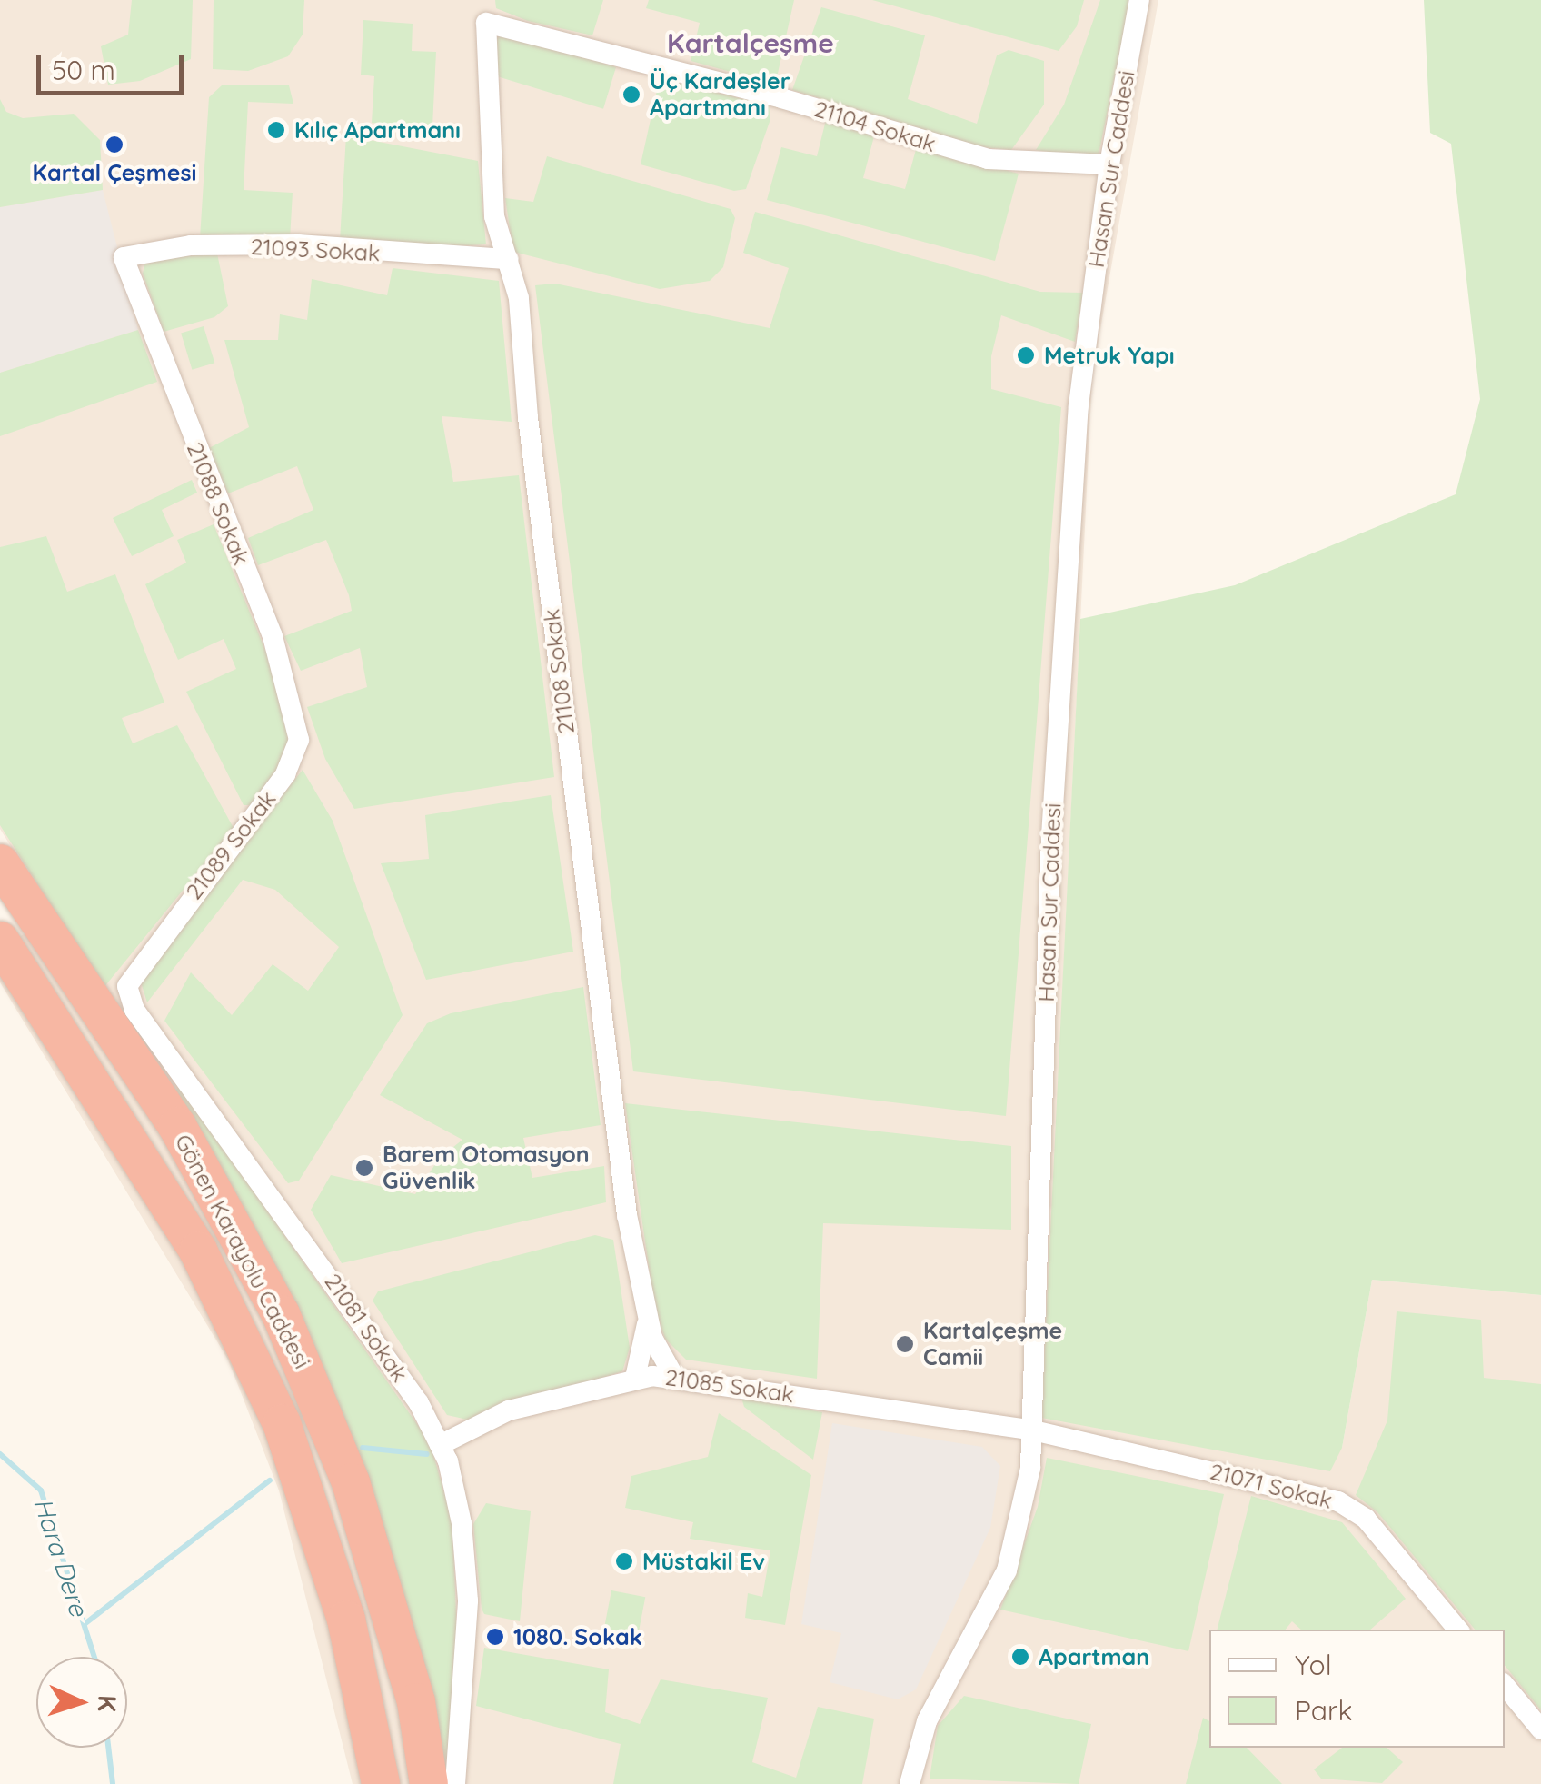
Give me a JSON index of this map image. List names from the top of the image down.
{
  "streets": {
    "highway": ["Gönen Karayolu Caddesi"],
    "street": [
      "21104 Sokak",
      "Hasan Sur Caddesi",
      "21093 Sokak",
      "21088 Sokak",
      "21108 Sokak",
      "21089 Sokak",
      "21081 Sokak",
      "21085 Sokak",
      "21071 Sokak"
    ]
  },
  "crossings": [
    ["21104 Sokak", "Hasan Sur Caddesi"],
    ["21104 Sokak", "21108 Sokak"],
    ["Hasan Sur Caddesi", "21085 Sokak"],
    ["Hasan Sur Caddesi", "21071 Sokak"],
    ["21093 Sokak", "21088 Sokak"],
    ["21093 Sokak", "21108 Sokak"],
    ["21088 Sokak", "21089 Sokak"],
    ["21108 Sokak", "21085 Sokak"],
    ["21089 Sokak", "21081 Sokak"],
    ["21081 Sokak", "21085 Sokak"],
    ["21085 Sokak", "21071 Sokak"]
  ],
  "districts": ["Kartalçeşme"],
  "water": ["Hara Dere"],
  "places": [
    "Üç Kardeşler Apartmanı",
    "Kılıç Apartmanı",
    "Kartal Çeşmesi",
    "Metruk Yapı",
    "Barem Otomasyon Güvenlik",
    "Kartalçeşme Camii",
    "Müstakil Ev",
    "1080. Sokak",
    "Apartman"
  ],
  "legend": ["Yol", "Park"],
  "scale_bar": "50 m",
  "north": "right"
}
